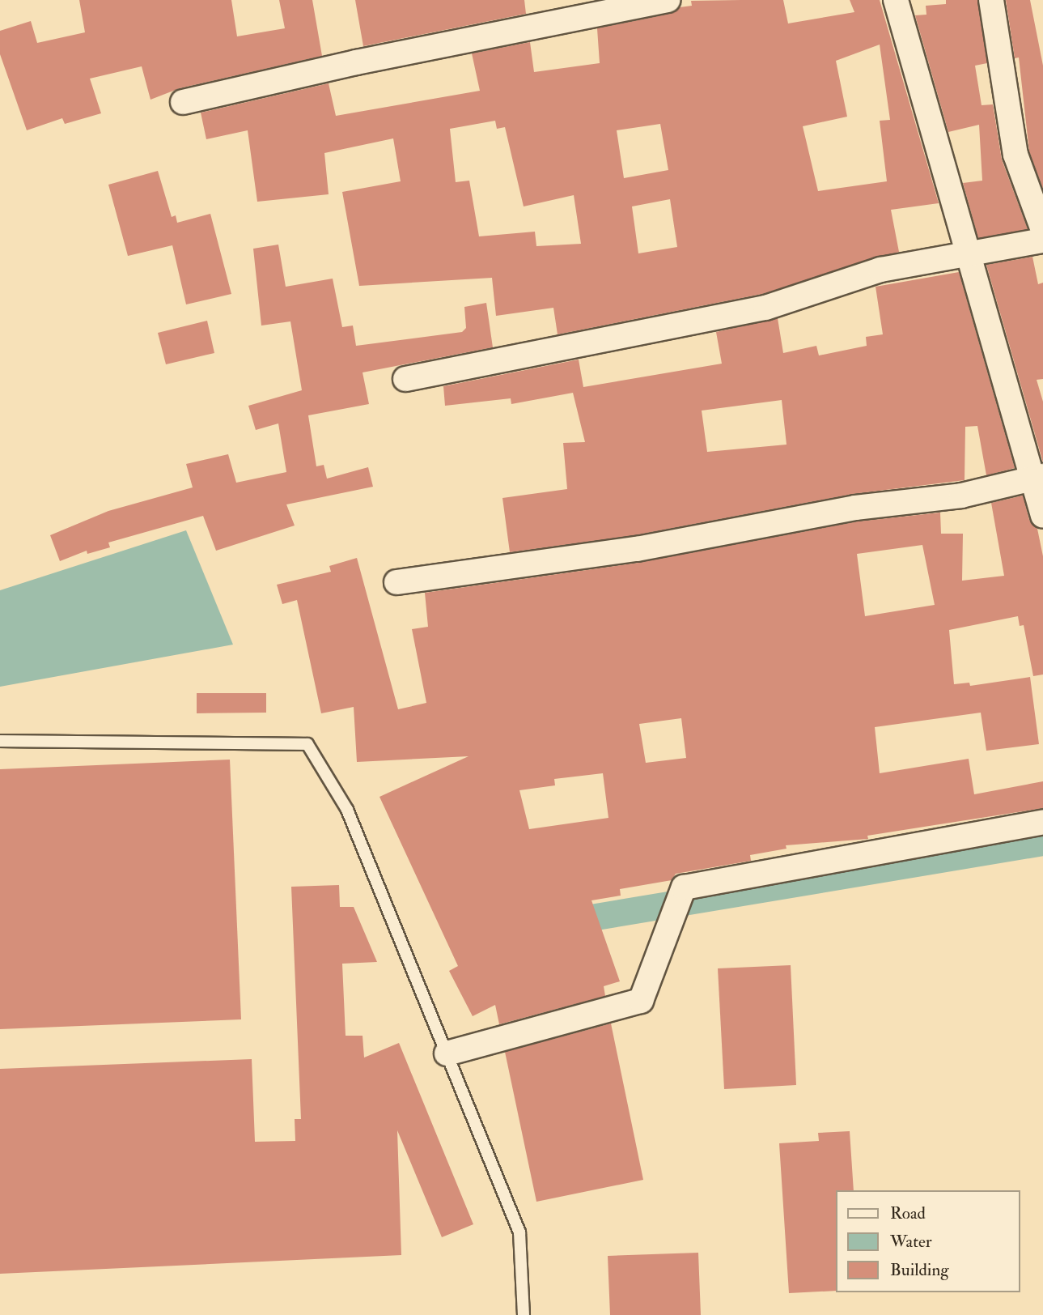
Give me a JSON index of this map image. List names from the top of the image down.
{
  "legend": ["Road", "Water", "Building"]
}
